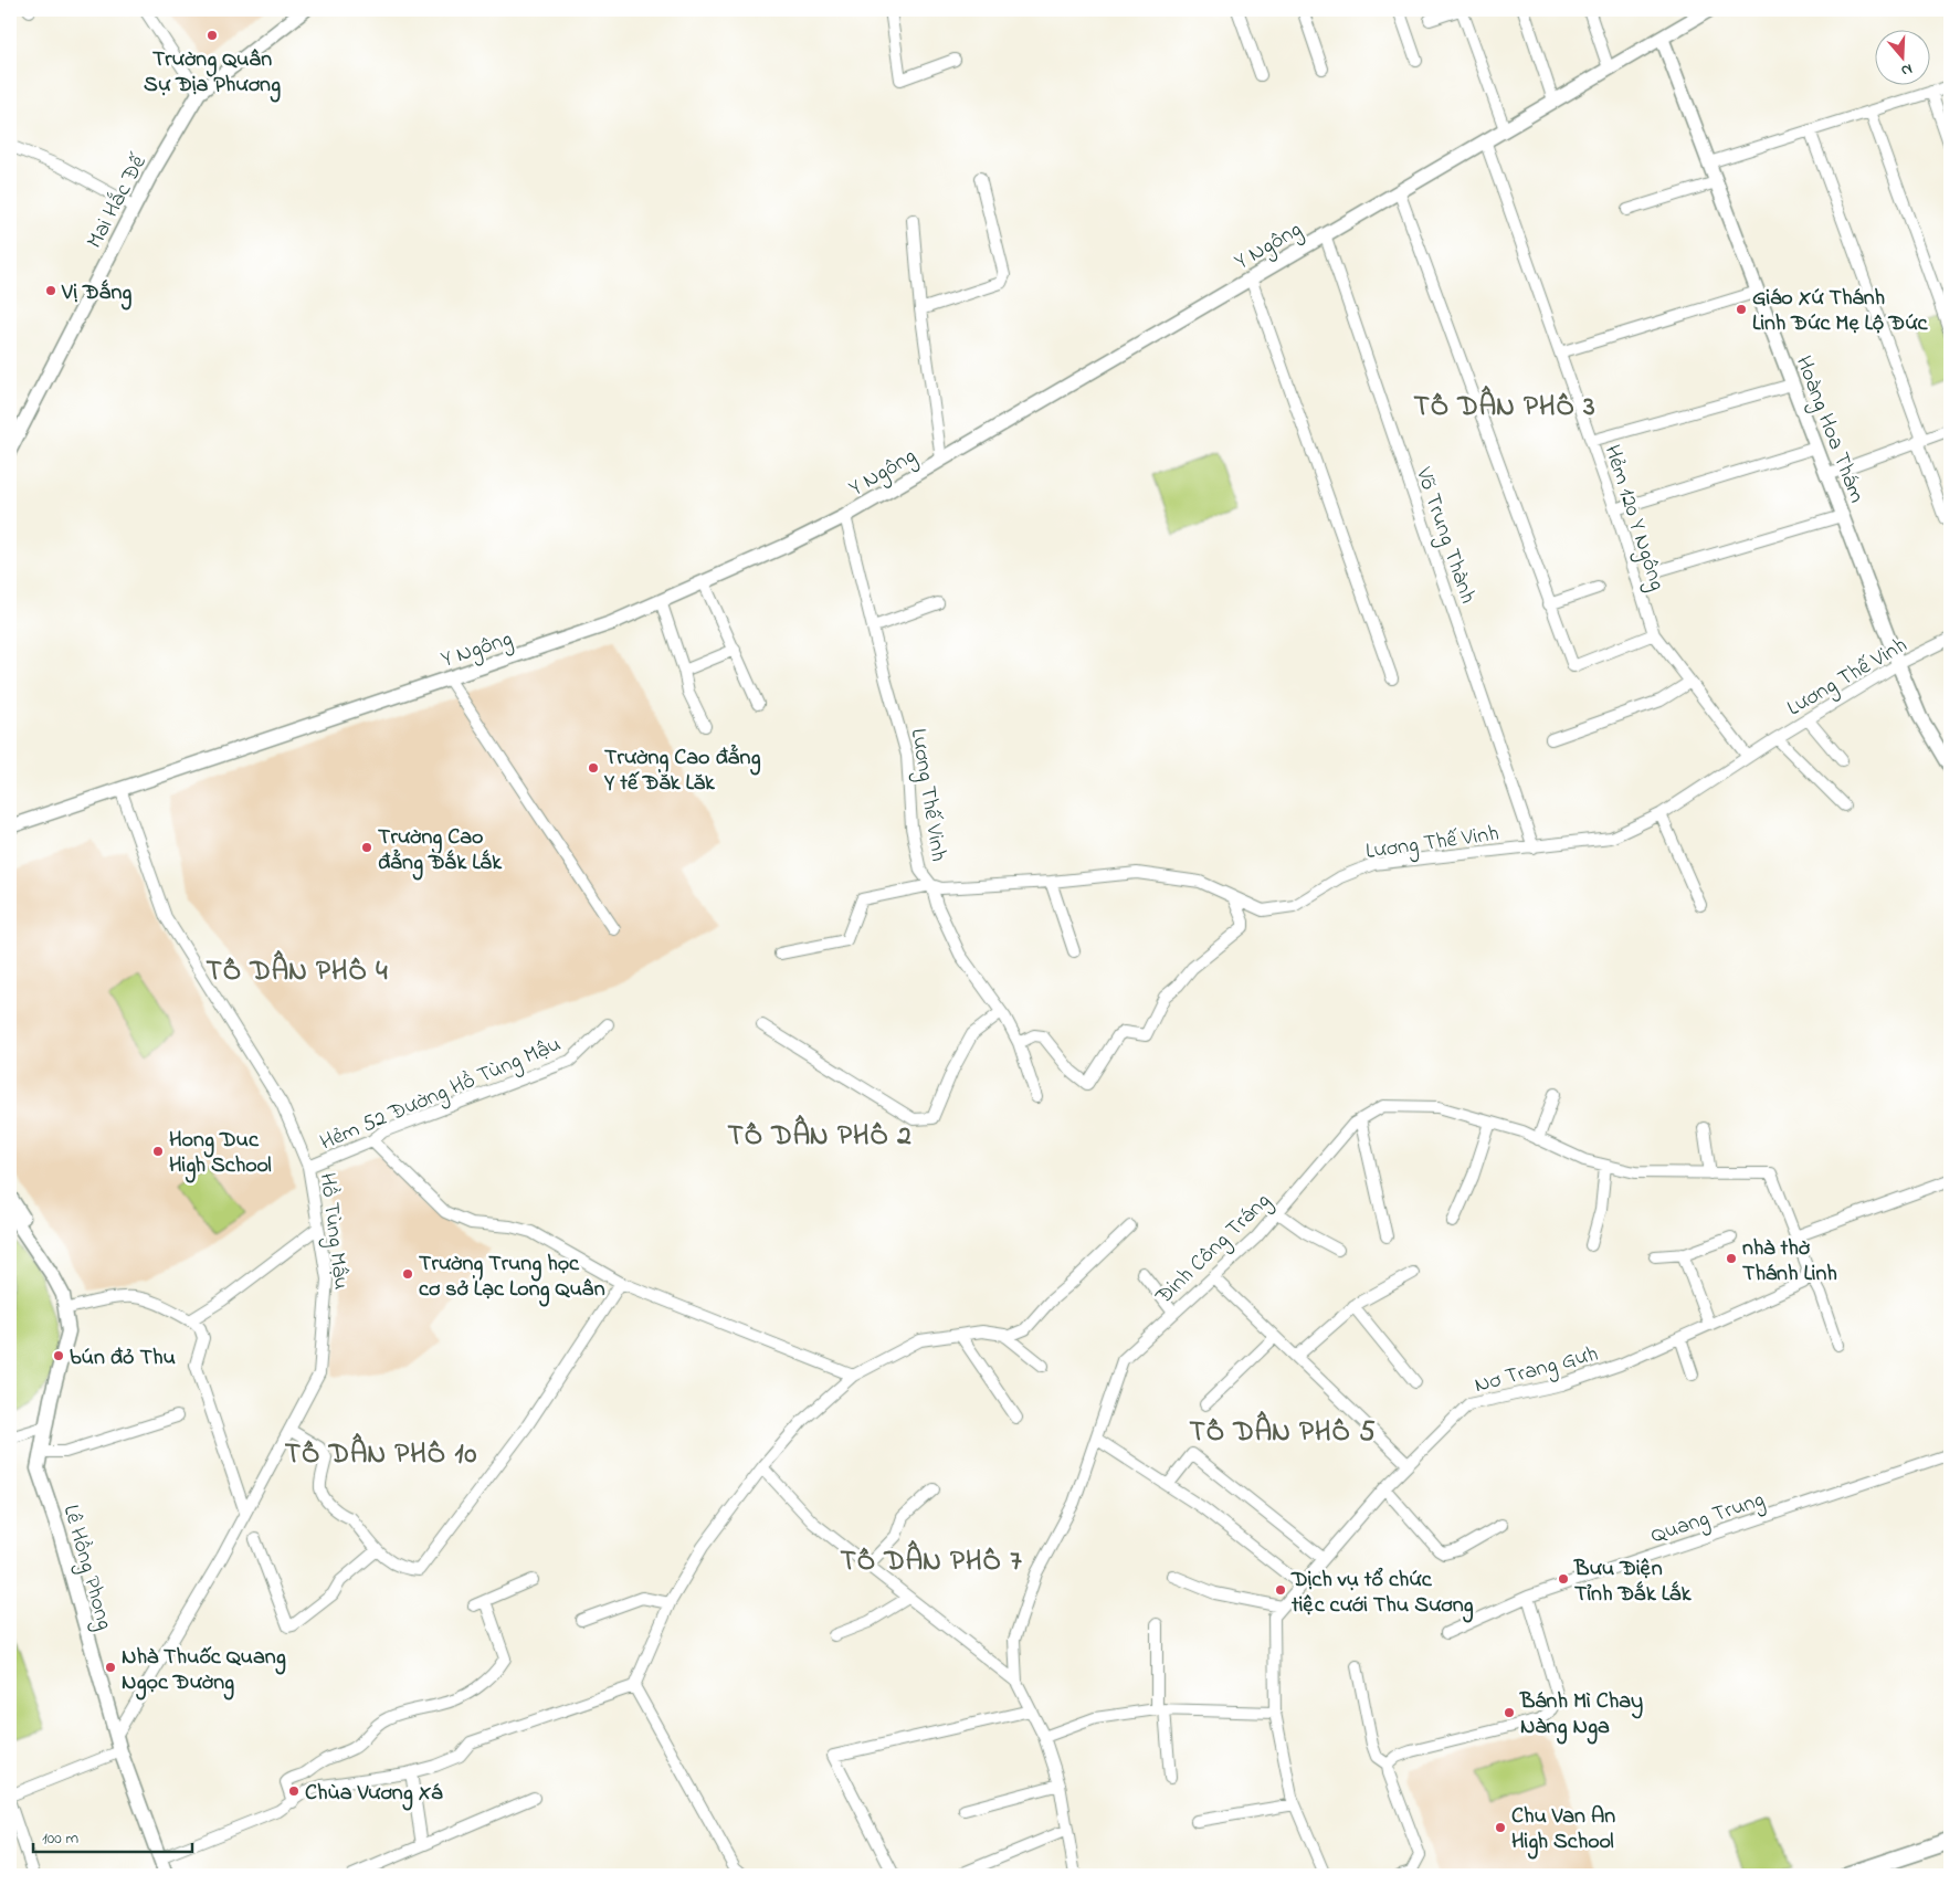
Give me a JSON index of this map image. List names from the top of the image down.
{
  "streets": {
    "street": [
      "Mai Hắc Đế",
      "Y Ngông",
      "Hoàng Hoa Thám",
      "Hẻm 120 Y Ngông",
      "Võ Trung Thành",
      "Lương Thế Vinh",
      "Hẻm 52 Đường Hồ Tùng Mậu",
      "Hồ Tùng Mậu",
      "Đinh Công Tráng",
      "Nơ Trang Gưh",
      "Quang Trung",
      "Lê Hồng Phong"
    ]
  },
  "crossings": [
    ["Y Ngông", "Hoàng Hoa Thám"],
    ["Y Ngông", "Hẻm 120 Y Ngông"],
    ["Y Ngông", "Võ Trung Thành"],
    ["Y Ngông", "Lương Thế Vinh"],
    ["Y Ngông", "Hồ Tùng Mậu"],
    ["Hoàng Hoa Thám", "Lương Thế Vinh"],
    ["Hẻm 120 Y Ngông", "Lương Thế Vinh"],
    ["Võ Trung Thành", "Lương Thế Vinh"],
    ["Hẻm 52 Đường Hồ Tùng Mậu", "Hồ Tùng Mậu"],
    ["Hồ Tùng Mậu", "Lê Hồng Phong"]
  ],
  "districts": [
    "TỔ DÂN PHỐ 3",
    "TỔ DÂN PHỐ 4",
    "TỔ DÂN PHỐ 2",
    "TỔ DÂN PHỐ 5",
    "TỔ DÂN PHỐ 10",
    "TỔ DÂN PHỐ 7"
  ],
  "places": [
    "Trường Quân Sự Địa Phương",
    "Vị Đắng",
    "Giáo Xứ Thánh Linh Đức Mẹ Lộ Đức",
    "Trường Cao đẳng Y tế Đăk Lăk",
    "Trường Cao đẳng Đắk Lắk",
    "Hong Duc High School",
    "nhà thờ Thánh Linh",
    "Trường Trung học cơ sở Lạc Long Quân",
    "bún đỏ Thu",
    "Bưu Điện Tỉnh Đắk Lắk",
    "Dịch vụ tổ chức tiệc cưới Thu Sương",
    "Nhà Thuốc Quang Ngọc Đường",
    "Bánh Mì Chay Nàng Nga",
    "Chùa Vương Xá",
    "Chu Van An High School"
  ],
  "scale_bar": "100 m",
  "north": "bottom"
}
